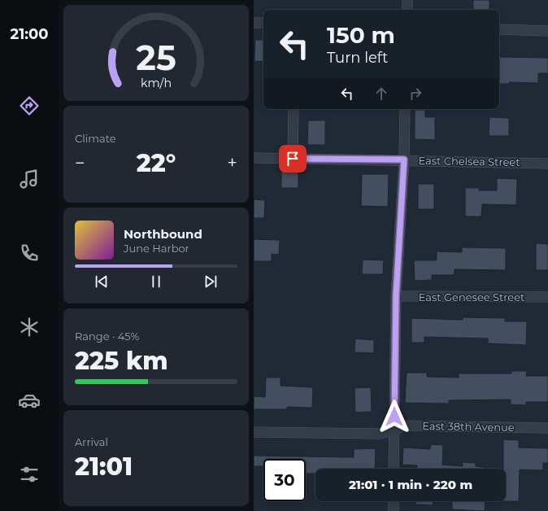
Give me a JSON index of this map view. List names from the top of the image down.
{
  "streets": {
    "street": ["East Chelsea Street", "East Genesee Street", "East 38th Avenue"]
  },
  "page": {
    "tabs": "21:00",
    "turn": ["150 m", "Turn left"],
    "tile": [
      "Climate",
      ["Range · 45%", "225 km"],
      ["Arrival", "21:01"]
    ],
    "heat": ["−", "22°", "+"],
    "song": ["Northbound", "June Harbor"],
    "limit": "30",
    "trip": "21:01 · 1 min · 220 m",
    "gauge": ["25", "km/h"]
  }
}
